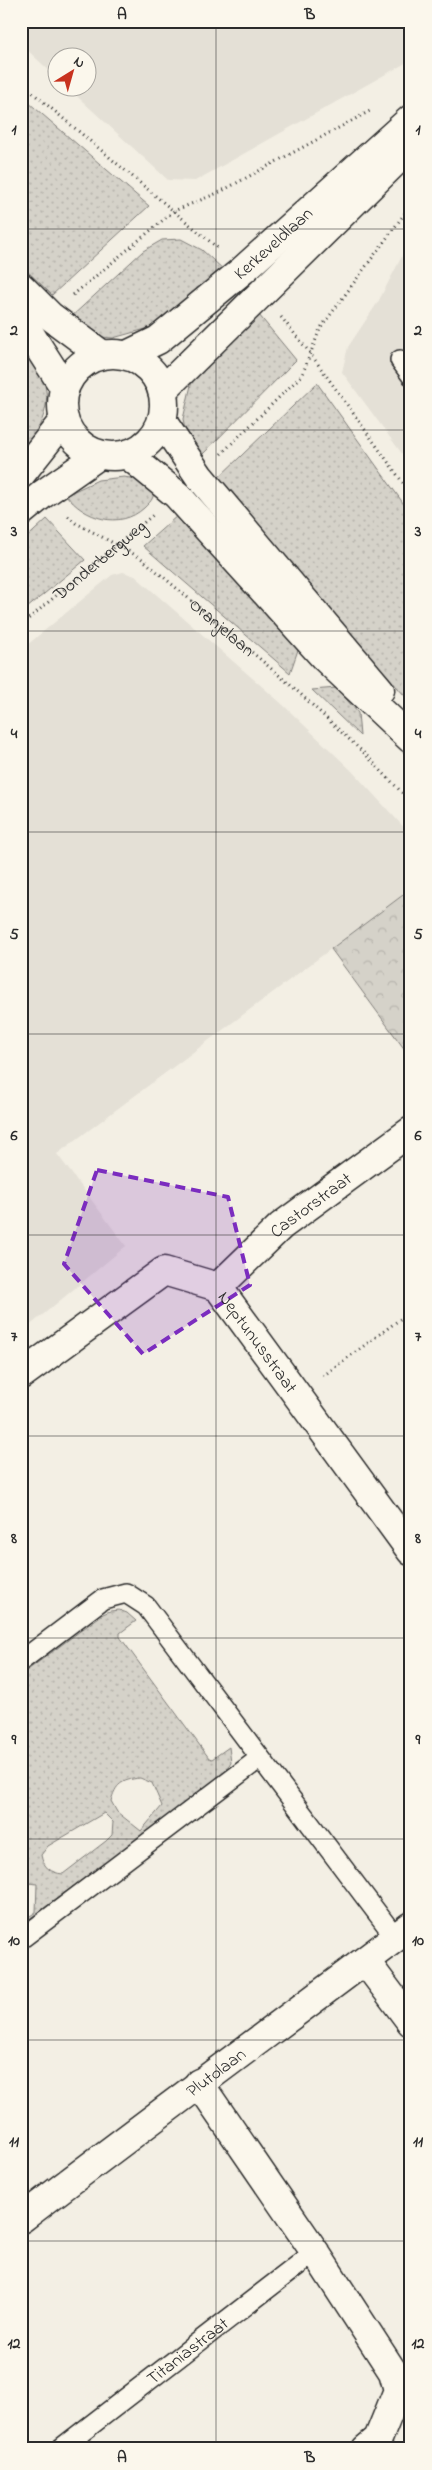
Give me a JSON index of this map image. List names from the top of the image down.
{
  "streets": {
    "street": [
      "Kerkeveldlaan",
      "Castorstraat",
      "Neptunusstraat",
      "Plutolaan"
    ],
    "lane": ["Titaniastraat"],
    "path": ["Donderbergweg", "Oranjelaan"]
  },
  "crossings": [
    ["Donderbergweg", "Oranjelaan"],
    ["Castorstraat", "Neptunusstraat"]
  ],
  "north": "top right",
  "grid": {
    "columns": ["A", "B"],
    "rows": [
      "1",
      "2",
      "3",
      "4",
      "5",
      "6",
      "7",
      "8",
      "9",
      "10",
      "11",
      "12"
    ]
  }
}
